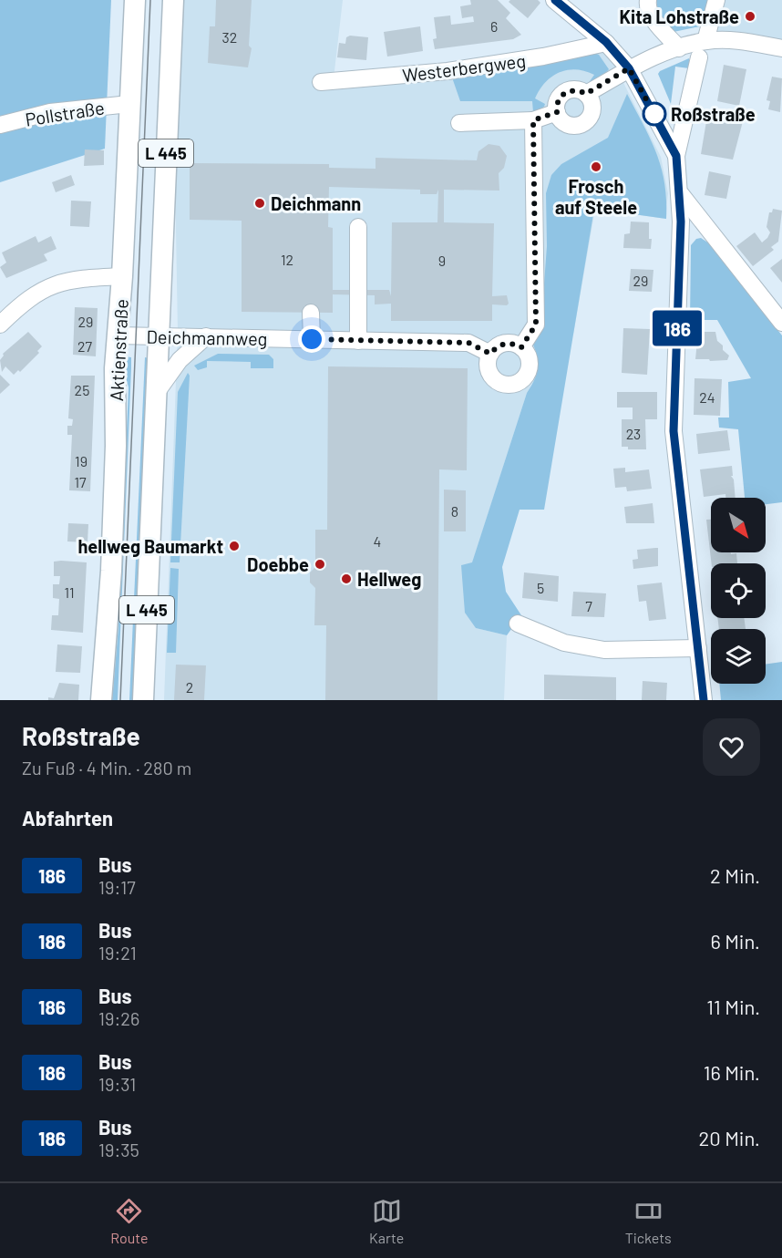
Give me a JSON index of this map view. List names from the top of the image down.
{
  "streets": {
    "main road": ["L 445", "Aktienstraße"],
    "street": ["Westerbergweg", "Pollstraße", "Deichmannweg"]
  },
  "crossings": [
    ["Pollstraße", "Aktienstraße"],
    ["L 445", "Deichmannweg"],
    ["Deichmannweg", "Aktienstraße"]
  ],
  "places": [
    "Kita Lohstraße",
    "Roßstraße",
    "Frosch auf Steele",
    "Deichmann",
    "hellweg Baumarkt",
    "Doebbe",
    "Hellweg"
  ],
  "lines": ["bus line 186"],
  "house_numbers": [
    "6",
    "32",
    "12",
    "9",
    "29",
    "29",
    "27",
    "25",
    "24",
    "23",
    "19",
    "17",
    "8",
    "4",
    "5",
    "11",
    "7",
    "2"
  ],
  "north": "bottom right",
  "page": {
    "on_map": "186",
    "heading": [
      ["Roßstraße", "Zu Fuß · 4 Min. · 280 m"],
      "Abfahrten"
    ],
    "list": [
      {
        "mark": "186",
        "name": "Bus",
        "note": "19:17",
        "value": "2 Min."
      },
      {
        "mark": "186",
        "name": "Bus",
        "note": "19:21",
        "value": "6 Min."
      },
      {
        "mark": "186",
        "name": "Bus",
        "note": "19:26",
        "value": "11 Min."
      },
      {
        "mark": "186",
        "name": "Bus",
        "note": "19:31",
        "value": "16 Min."
      },
      {
        "mark": "186",
        "name": "Bus",
        "note": "19:35",
        "value": "20 Min."
      }
    ],
    "tabs": ["Route", "Karte", "Tickets"]
  }
}
